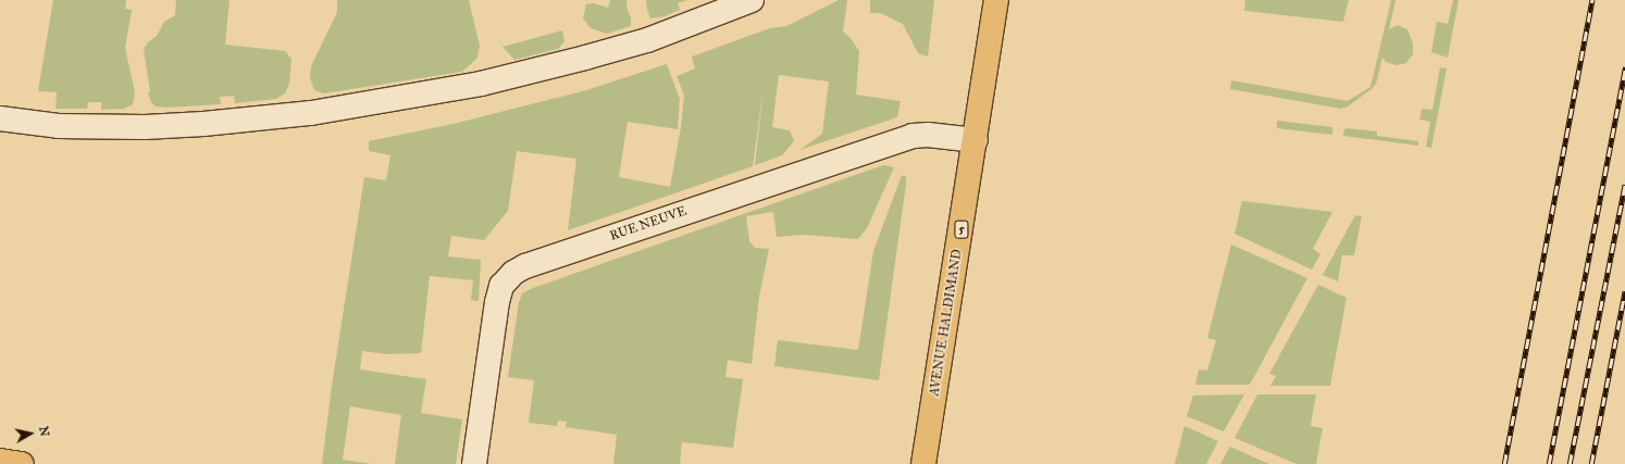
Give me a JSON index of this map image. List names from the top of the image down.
{
  "streets": {
    "main road": ["5", "AVENUE HALDIMAND"],
    "street": ["RUE NEUVE"]
  },
  "crossings": [
    ["RUE NEUVE", "AVENUE HALDIMAND"]
  ],
  "north": "right"
}
